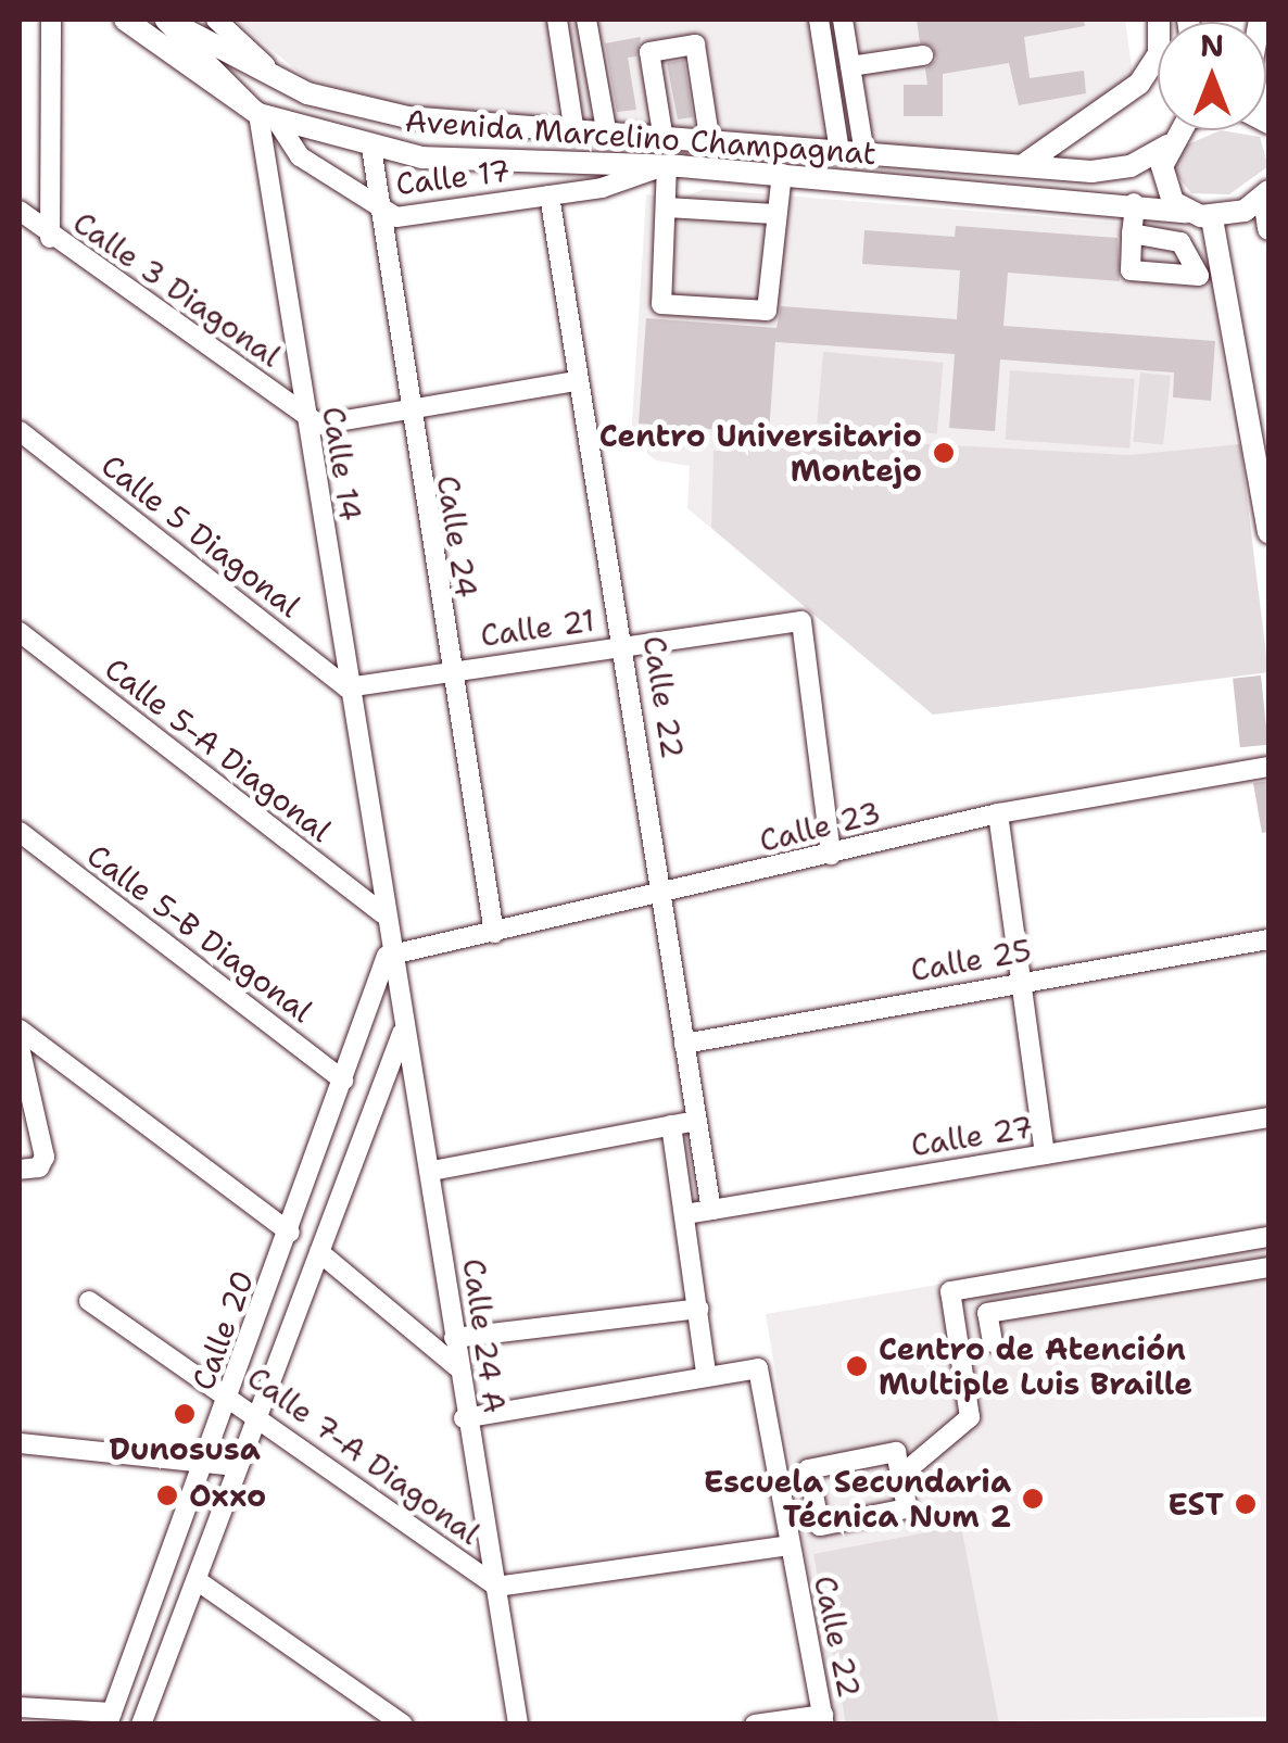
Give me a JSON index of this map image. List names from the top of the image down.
{
  "streets": {
    "main road": ["Avenida Marcelino Champagnat"],
    "street": [
      "Calle 17",
      "Calle 3 Diagonal",
      "Calle 14",
      "Calle 5 Diagonal",
      "Calle 24",
      "Calle 21",
      "Calle 22",
      "Calle 5-A Diagonal",
      "Calle 23",
      "Calle 5-B Diagonal",
      "Calle 25",
      "Calle 27",
      "Calle 20",
      "Calle 24 A",
      "Calle 7-A Diagonal"
    ]
  },
  "crossings": [
    ["Avenida Marcelino Champagnat", "Calle 17"],
    ["Avenida Marcelino Champagnat", "Calle 14"],
    ["Avenida Marcelino Champagnat", "Calle 24"],
    ["Calle 17", "Calle 14"],
    ["Calle 17", "Calle 24"],
    ["Calle 17", "Calle 22"],
    ["Calle 3 Diagonal", "Calle 14"],
    ["Calle 14", "Calle 5 Diagonal"],
    ["Calle 14", "Calle 21"],
    ["Calle 14", "Calle 5-A Diagonal"],
    ["Calle 14", "Calle 23"],
    ["Calle 14", "Calle 20"],
    ["Calle 14", "Calle 24 A"],
    ["Calle 5 Diagonal", "Calle 21"],
    ["Calle 24", "Calle 21"],
    ["Calle 24", "Calle 23"],
    ["Calle 21", "Calle 22"],
    ["Calle 21", "Calle 23"],
    ["Calle 22", "Calle 23"],
    ["Calle 22", "Calle 25"],
    ["Calle 22", "Calle 27"],
    ["Calle 23", "Calle 20"],
    ["Calle 23", "Calle 24 A"],
    ["Calle 5-B Diagonal", "Calle 20"],
    ["Calle 20", "Calle 24 A"],
    ["Calle 20", "Calle 7-A Diagonal"],
    ["Calle 24 A", "Calle 7-A Diagonal"]
  ],
  "places": [
    "Centro Universitario Montejo",
    "Centro de Atención Multiple Luis Braille",
    "Dunosusa",
    "Oxxo",
    "Escuela Secundaria Técnica Num 2",
    "EST"
  ],
  "north": "top"
}
